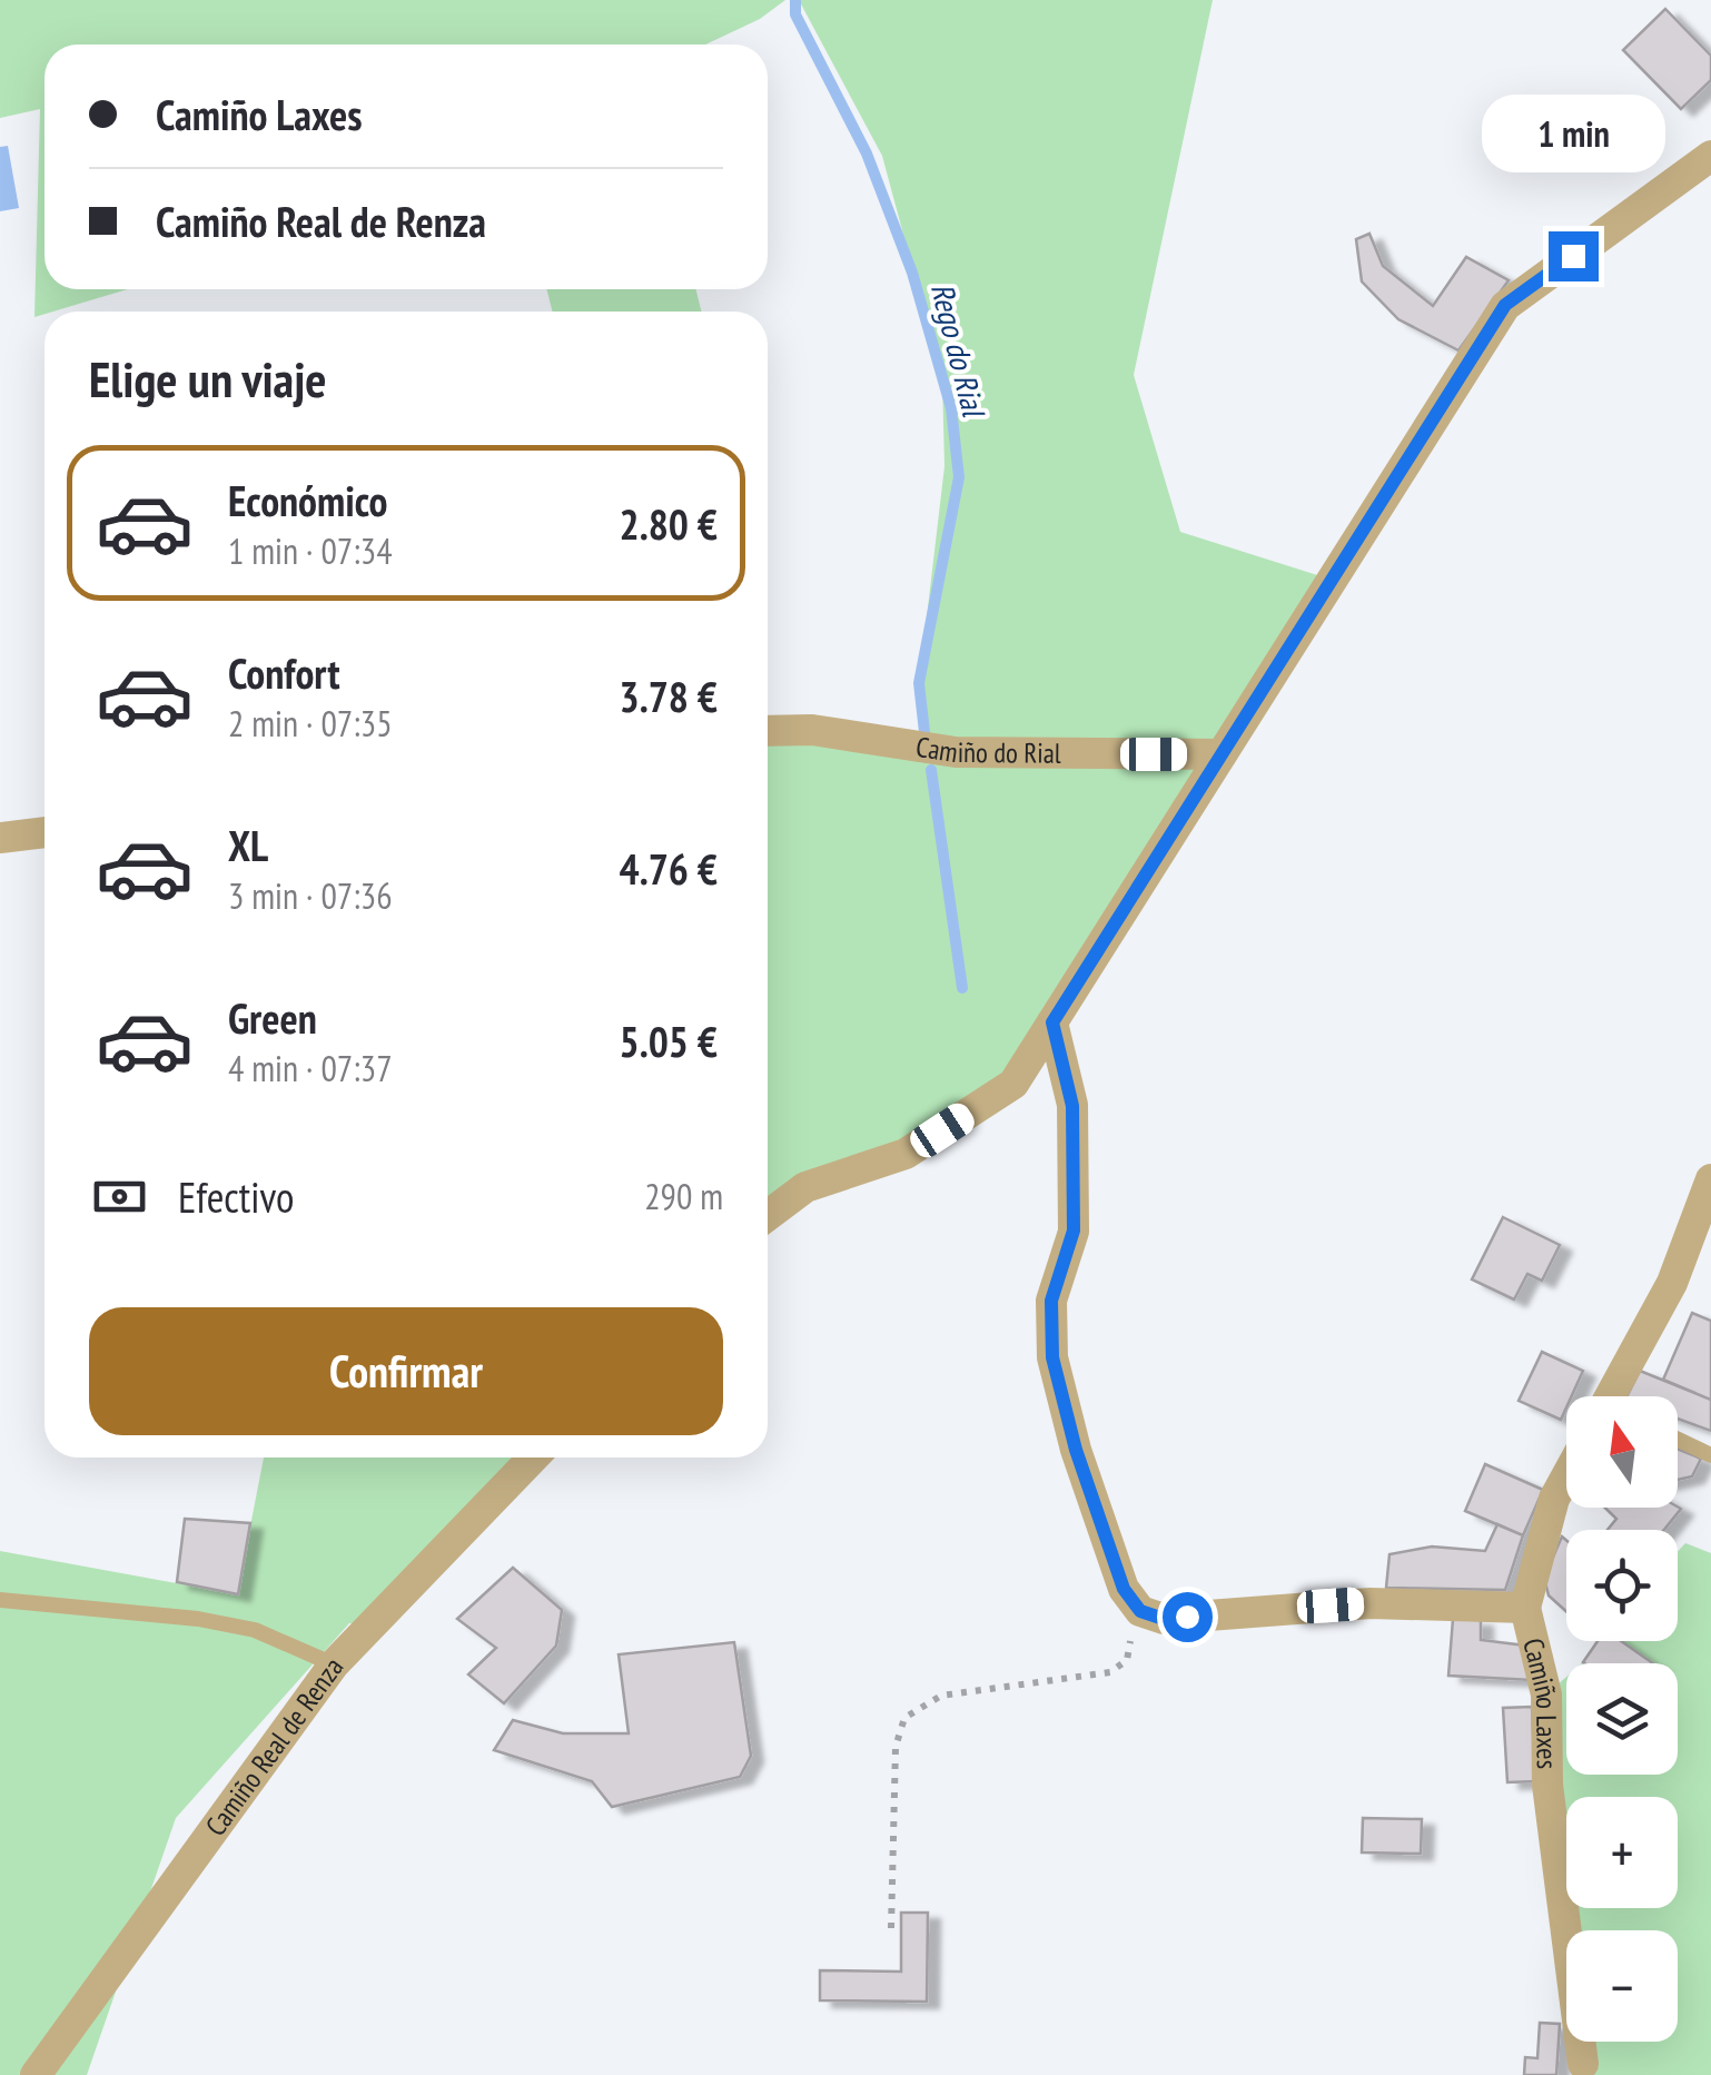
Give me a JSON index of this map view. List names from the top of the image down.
{
  "streets": {
    "street": ["Camiño do Rial", "Camiño Laxes", "Camiño Real de Renza"]
  },
  "water": ["Rego do Rial"],
  "north": "top",
  "page": {
    "banner": ["Camiño Laxes", "Camiño Real de Renza"],
    "bubble": "1 min",
    "heading": "Elige un viaje",
    "list": [
      {
        "name": "Económico",
        "note": "1 min · 07:34",
        "value": "2.80 €"
      },
      {
        "name": "Confort",
        "note": "2 min · 07:35",
        "value": "3.78 €"
      },
      {
        "name": "XL",
        "note": "3 min · 07:36",
        "value": "4.76 €"
      },
      {
        "name": "Green",
        "note": "4 min · 07:37",
        "value": "5.05 €"
      }
    ],
    "pay": ["Efectivo", "290 m"],
    "buttons": "Confirmar",
    "map_buttons": ["+", "−"]
  }
}
